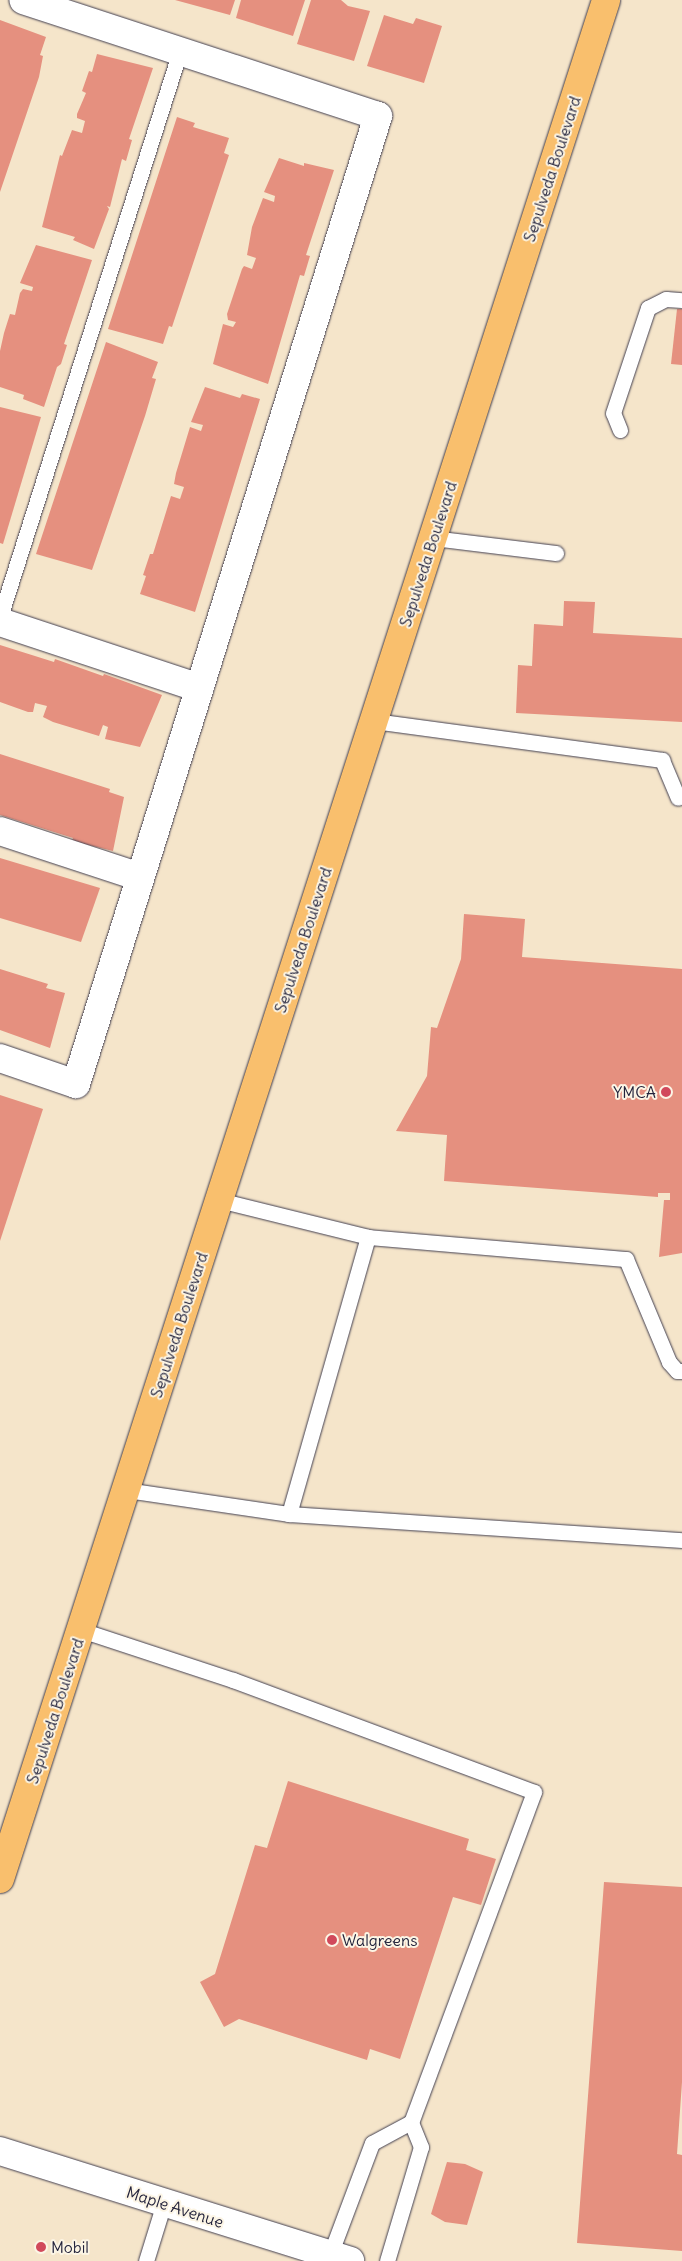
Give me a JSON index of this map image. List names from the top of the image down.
{
  "streets": {
    "main road": ["Sepulveda Boulevard"],
    "street": ["Maple Avenue"]
  },
  "places": ["YMCA", "Walgreens", "Mobil"]
}
